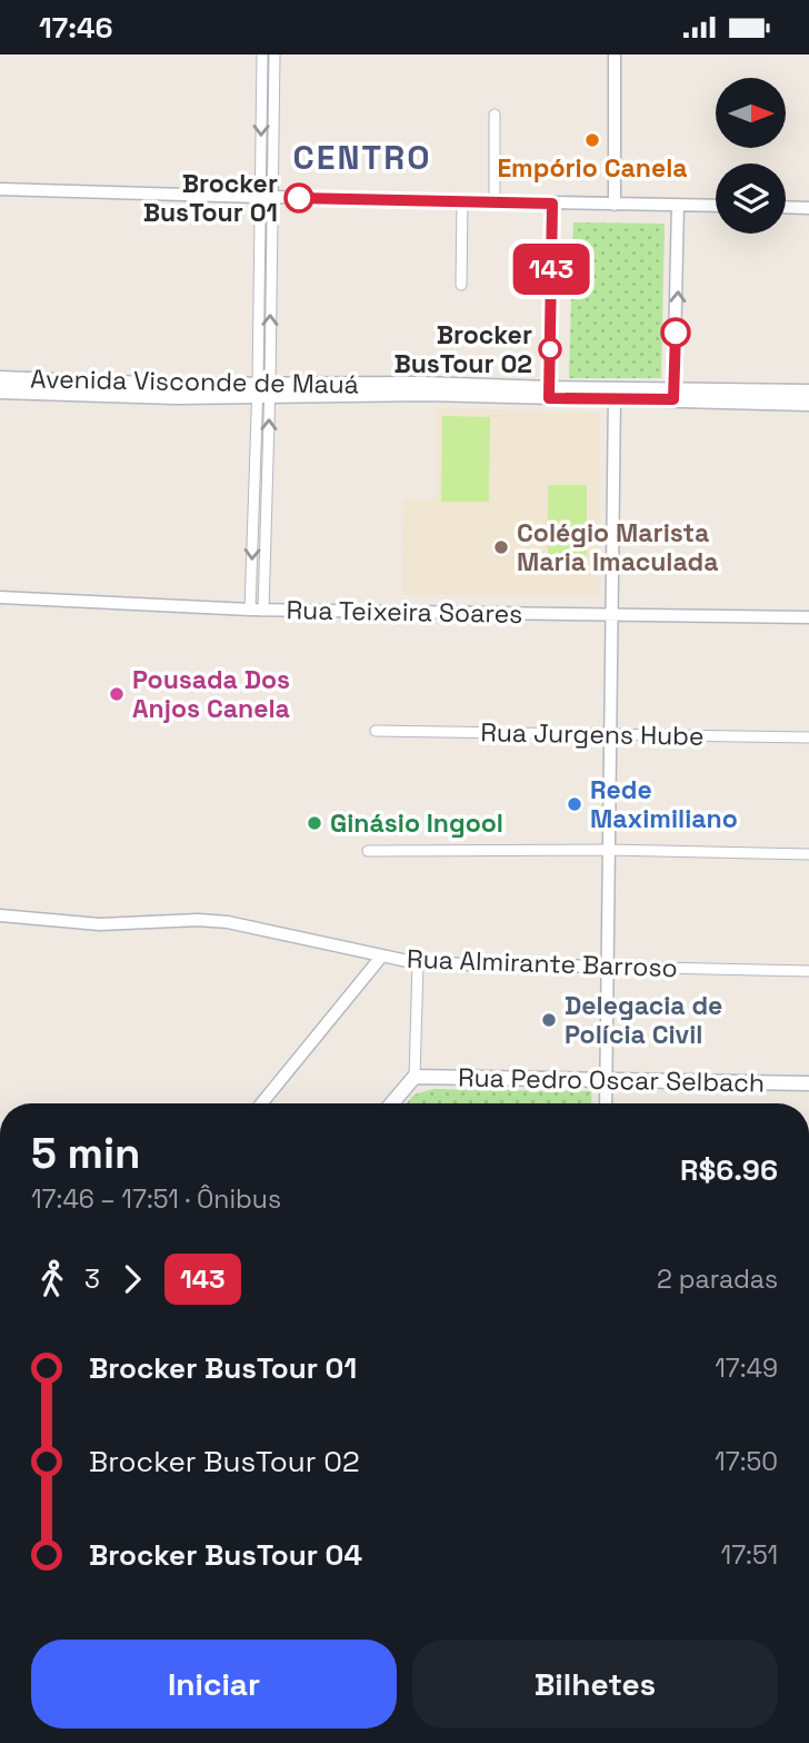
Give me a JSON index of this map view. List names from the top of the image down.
{
  "streets": {
    "main road": ["Avenida Visconde de Mauá", "Rua Pedro Oscar Selbach"],
    "street": ["Rua Teixeira Soares", "Rua Jurgens Hube", "Rua Almirante Barroso"]
  },
  "districts": ["CENTRO"],
  "places": [
    "Empório Canela",
    "Brocker BusTour 01",
    "Brocker BusTour 02",
    "Colégio Marista Maria Imaculada",
    "Pousada Dos Anjos Canela",
    "Rede Maximiliano",
    "Ginásio Ingool",
    "Delegacia de Polícia Civil"
  ],
  "lines": ["bus line 143"],
  "north": "right",
  "page": {
    "status": "17:46",
    "on_map": "143",
    "heading": ["5 min", "17:46 – 17:51 · Ônibus", "R$6.96"],
    "legs": ["3", "143", "2 paradas"],
    "list": [
      {
        "name": "Brocker BusTour 01",
        "value": "17:49"
      },
      {
        "name": "Brocker BusTour 02",
        "value": "17:50"
      },
      {
        "name": "Brocker BusTour 04",
        "value": "17:51"
      }
    ],
    "buttons": ["Iniciar", "Bilhetes"]
  }
}
